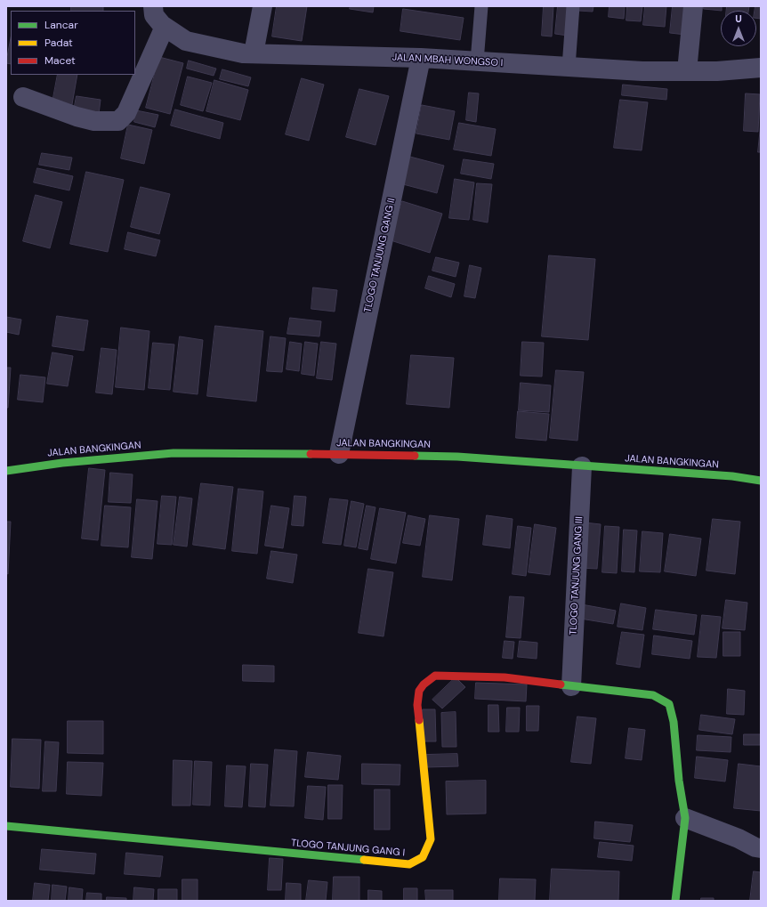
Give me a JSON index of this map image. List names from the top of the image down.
{
  "streets": {
    "street": [
      "JALAN MBAH WONGSO I",
      "TLOGO TANJUNG GANG II",
      "JALAN BANGKINGAN",
      "TLOGO TANJUNG GANG III",
      "TLOGO TANJUNG GANG I"
    ]
  },
  "crossings": [
    ["JALAN MBAH WONGSO I", "TLOGO TANJUNG GANG II"],
    ["TLOGO TANJUNG GANG II", "JALAN BANGKINGAN"],
    ["JALAN BANGKINGAN", "TLOGO TANJUNG GANG III"],
    ["TLOGO TANJUNG GANG III", "TLOGO TANJUNG GANG I"]
  ],
  "legend": ["Lancar", "Padat", "Macet"],
  "north": "top"
}
